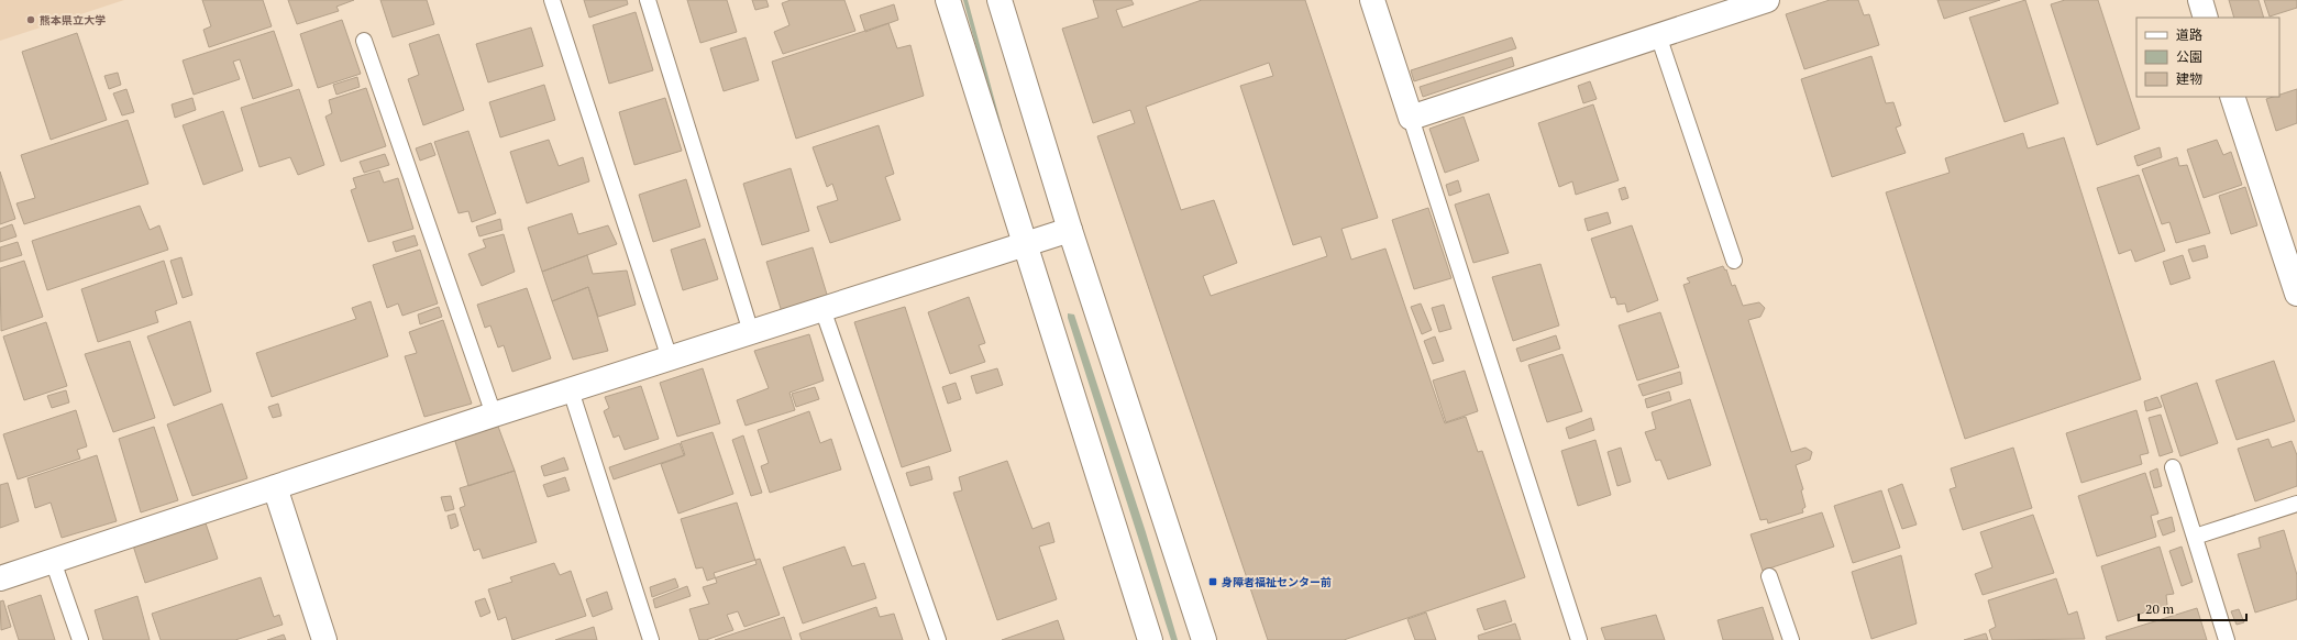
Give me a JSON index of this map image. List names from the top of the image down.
{
  "places": {
    "other": ["熊本県立大学"],
    "transit": ["身障者福祉センター前"]
  },
  "legend": ["道路", "公園", "建物"],
  "scale_bar": "20 m"
}
